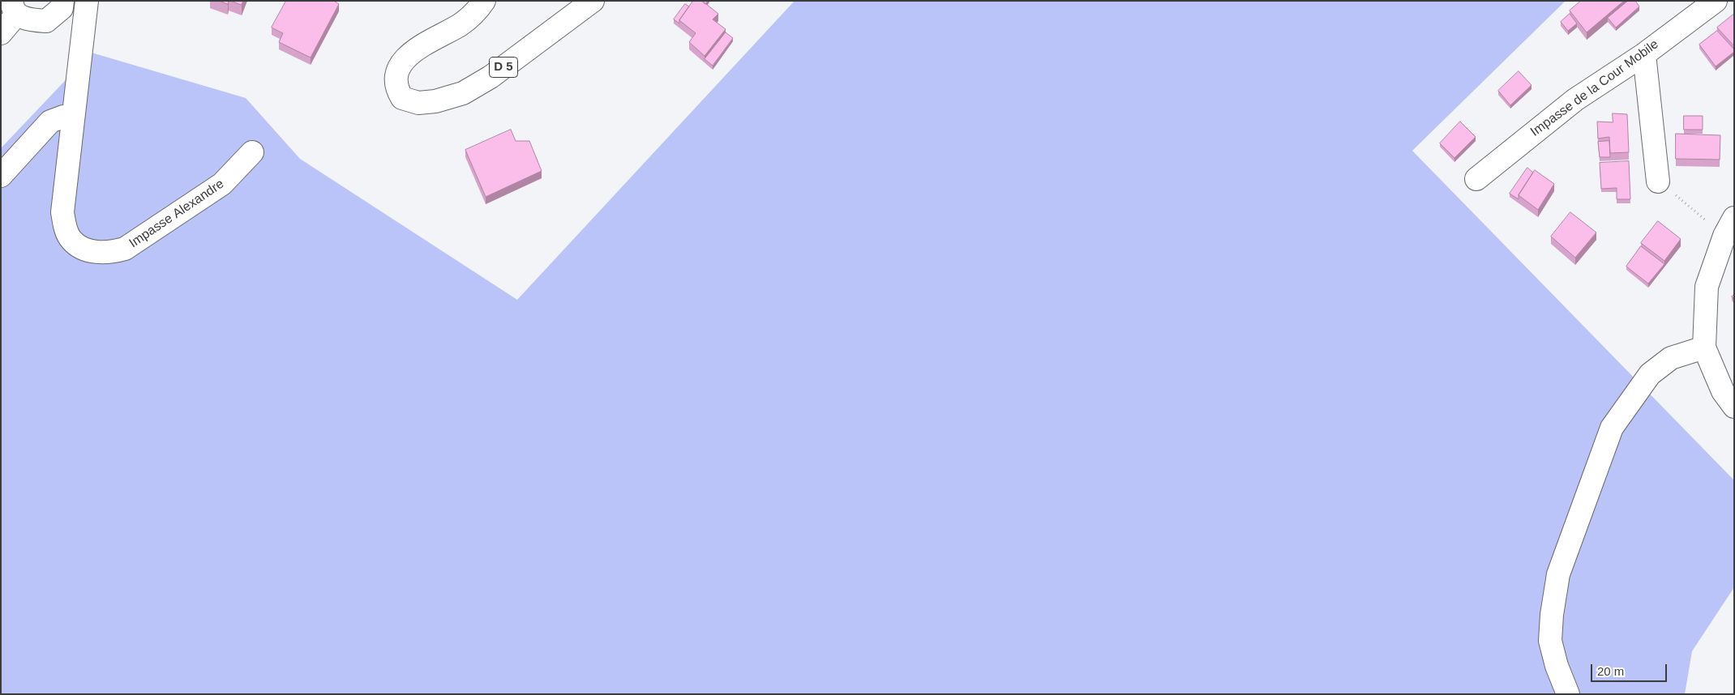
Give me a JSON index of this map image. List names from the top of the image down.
{
  "streets": {
    "street": ["D 5", "Impasse de la Cour Mobile", "Impasse Alexandre"]
  },
  "scale_bar": "20 m"
}
